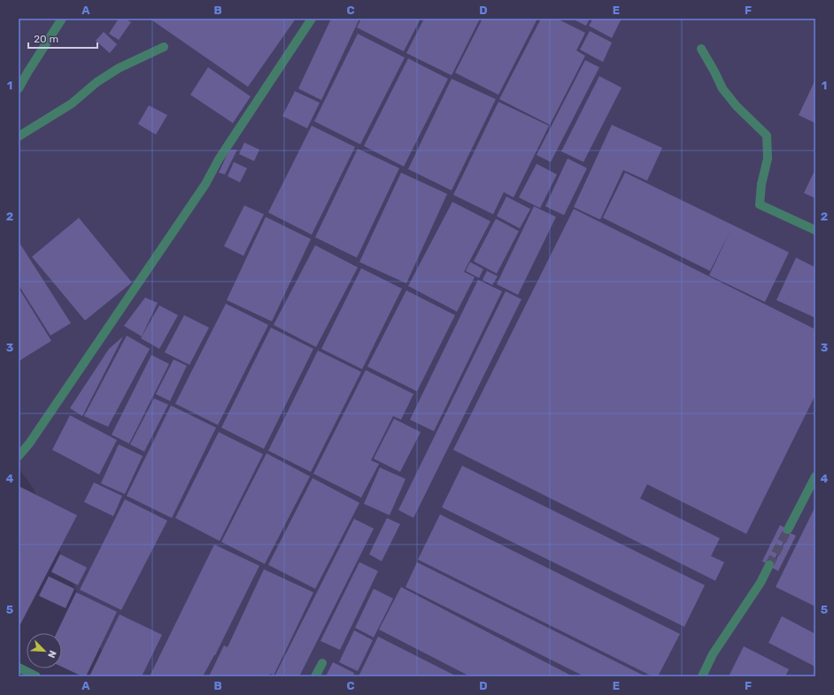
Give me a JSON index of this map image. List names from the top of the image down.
{
  "scale_bar": "20 m",
  "north": "bottom right",
  "grid": {
    "columns": [
      "A",
      "B",
      "C",
      "D",
      "E",
      "F"
    ],
    "rows": [
      "1",
      "2",
      "3",
      "4",
      "5"
    ]
  }
}
